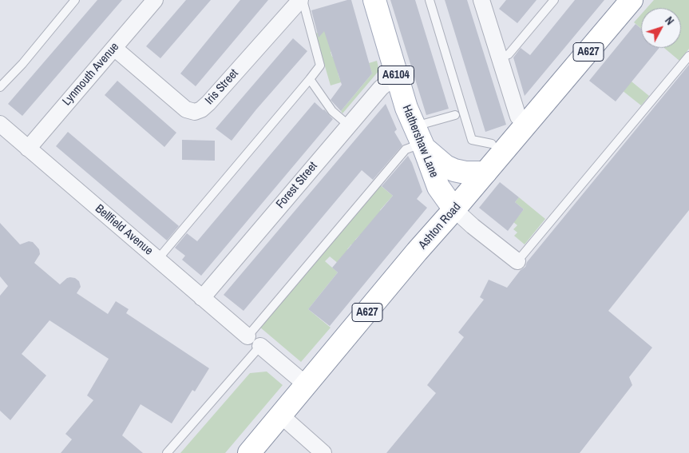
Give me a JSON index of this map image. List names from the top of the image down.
{
  "streets": {
    "main road": [
      "A627",
      "A6104",
      "Hathershaw Lane",
      "Ashton Road"
    ],
    "street": [
      "Lynmouth Avenue",
      "Iris Street",
      "Forest Street",
      "Bellfield Avenue"
    ]
  },
  "crossings": [
    ["Lynmouth Avenue", "Iris Street"],
    ["Lynmouth Avenue", "Bellfield Avenue"],
    ["Hathershaw Lane", "Forest Street"],
    ["Hathershaw Lane", "Ashton Road"],
    ["Forest Street", "Bellfield Avenue"]
  ],
  "north": "top right"
}
